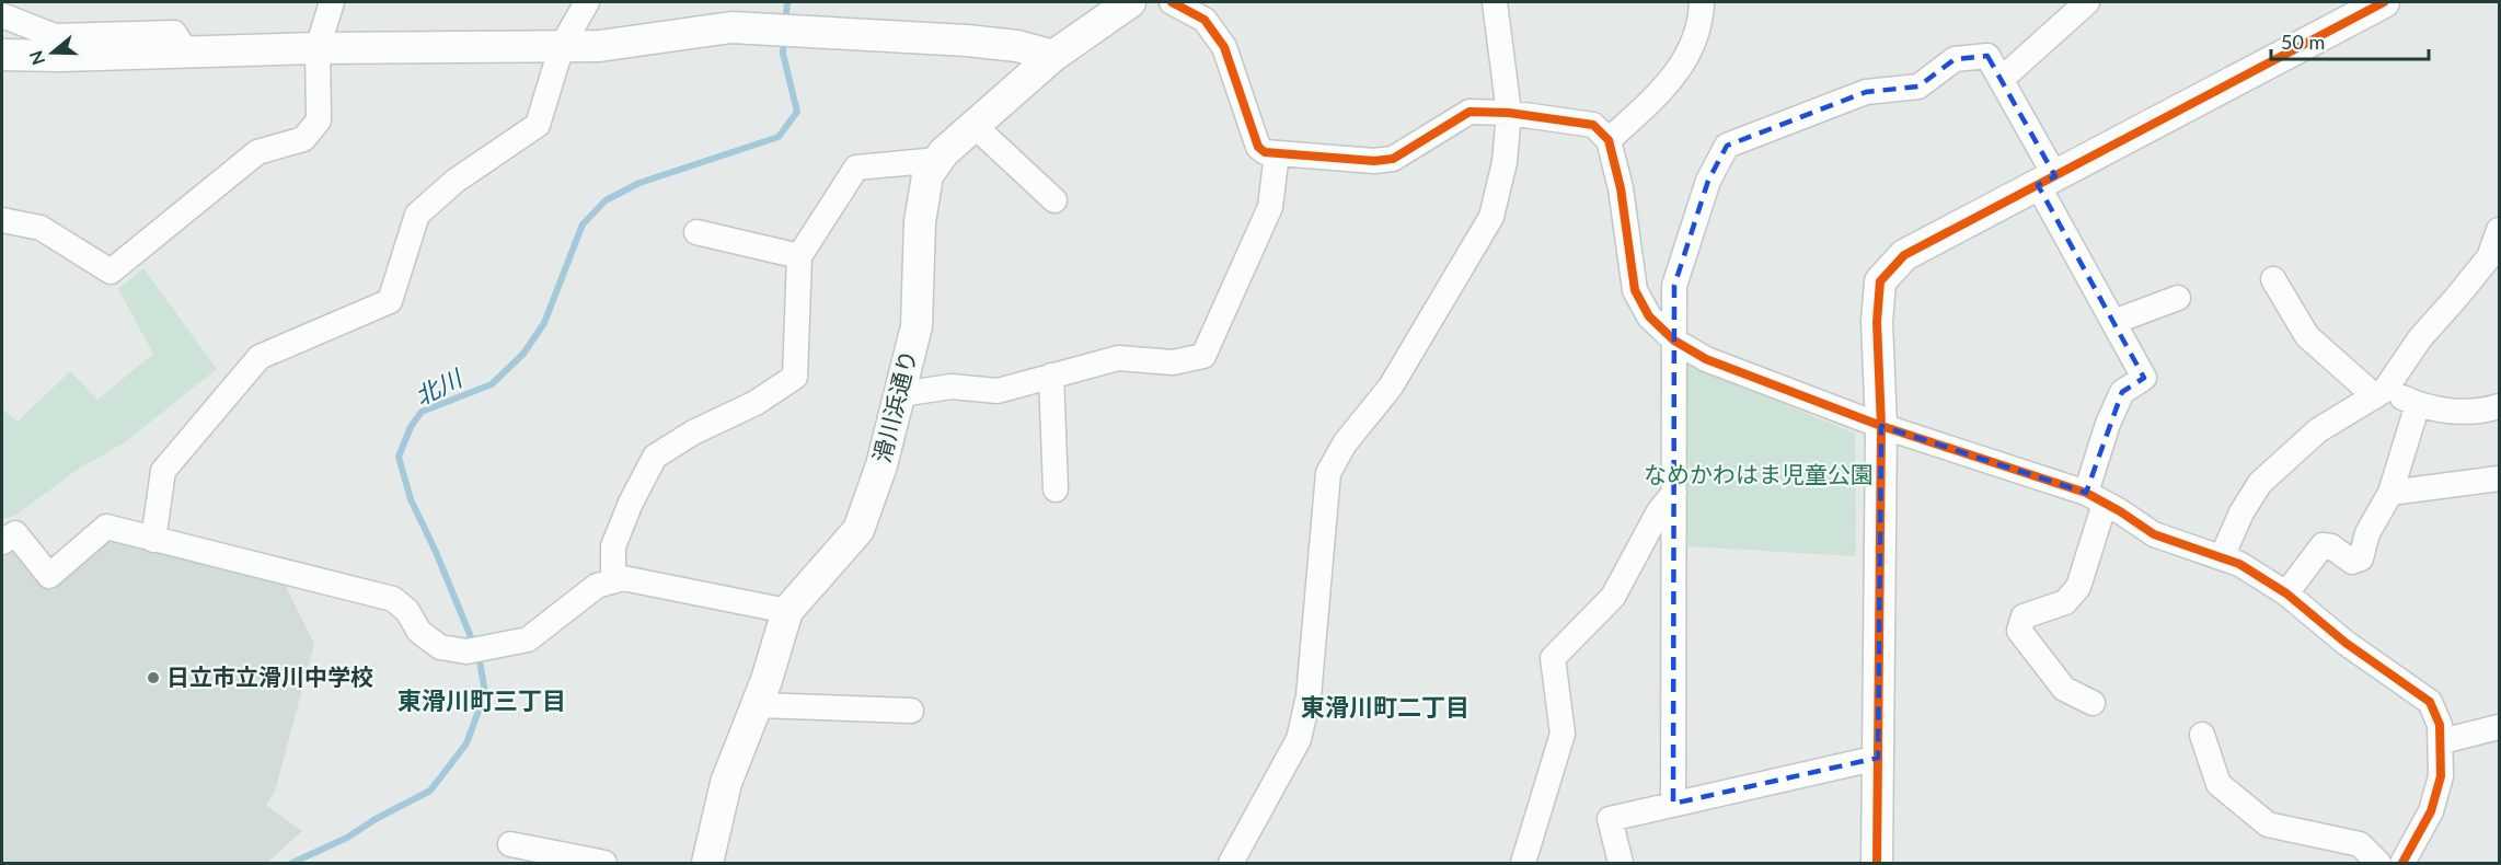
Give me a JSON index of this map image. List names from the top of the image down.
{
  "streets": {
    "street": ["滑川浜通り"]
  },
  "districts": ["東滑川町三丁目", "東滑川町二丁目"],
  "water": ["北川"],
  "parks": ["なめかわはま児童公園"],
  "places": ["日立市立滑川中学校"],
  "scale_bar": "50 m",
  "north": "left"
}
